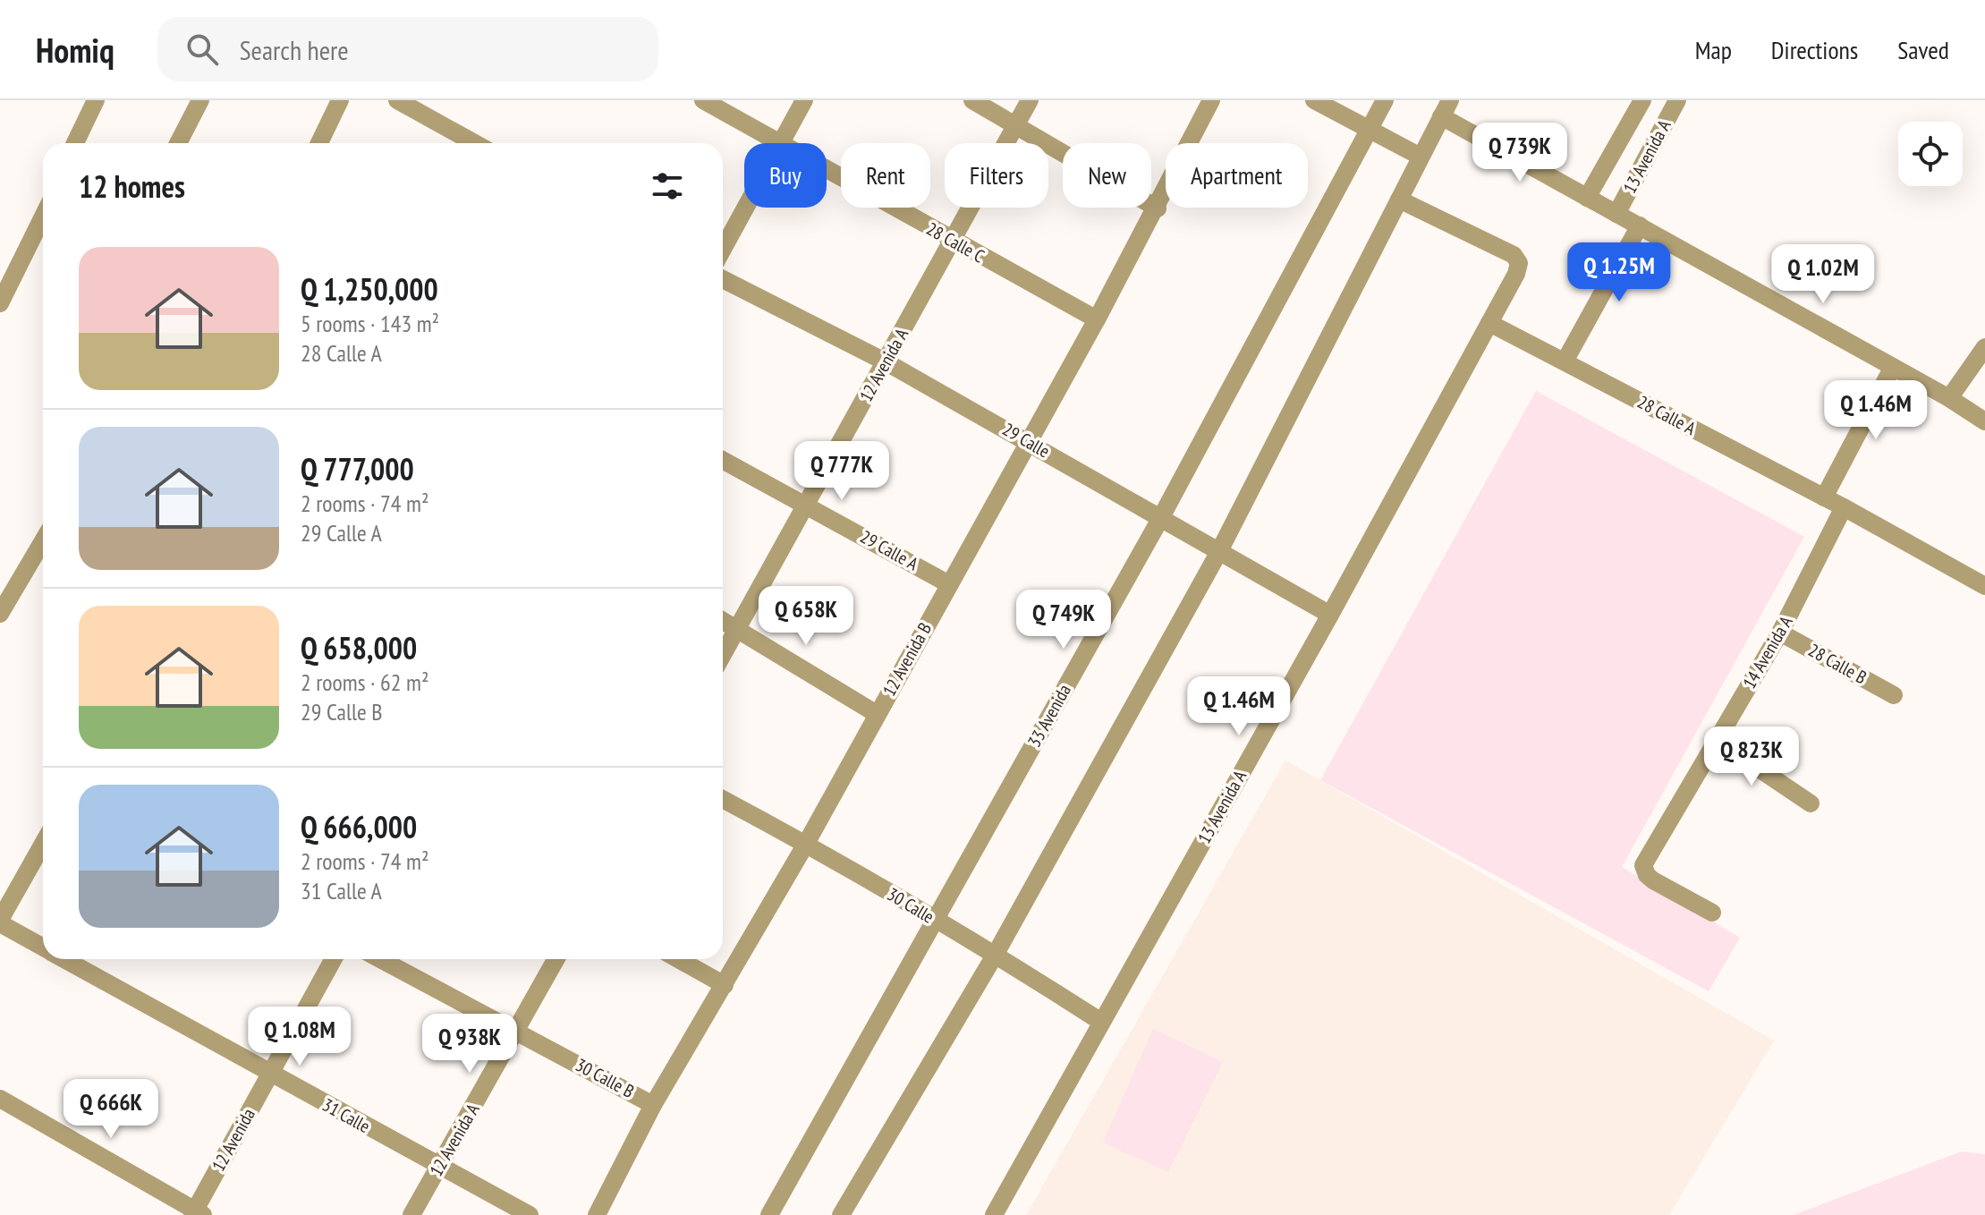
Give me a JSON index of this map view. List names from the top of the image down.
{
  "streets": {
    "street": [
      "13 Avenida A",
      "28 Calle C",
      "12 Avenida A",
      "28 Calle A",
      "29 Calle",
      "29 Calle A",
      "14 Avenida A",
      "12 Avenida B",
      "28 Calle B",
      "33 Avenida",
      "30 Calle",
      "30 Calle B",
      "31 Calle",
      "12 Avenida"
    ]
  },
  "crossings": [
    ["13 Avenida A", "28 Calle A"],
    ["13 Avenida A", "29 Calle"],
    ["13 Avenida A", "30 Calle"],
    ["28 Calle C", "12 Avenida A"],
    ["28 Calle C", "12 Avenida B"],
    ["12 Avenida A", "29 Calle"],
    ["12 Avenida A", "29 Calle A"],
    ["12 Avenida A", "30 Calle B"],
    ["12 Avenida A", "31 Calle"],
    ["28 Calle A", "14 Avenida A"],
    ["29 Calle", "12 Avenida B"],
    ["29 Calle", "33 Avenida"],
    ["29 Calle A", "12 Avenida B"],
    ["14 Avenida A", "28 Calle B"],
    ["12 Avenida B", "30 Calle"],
    ["12 Avenida B", "30 Calle B"],
    ["33 Avenida", "30 Calle"],
    ["31 Calle", "12 Avenida"]
  ],
  "page": {
    "header": "Homiq",
    "search": "Search here",
    "nav": ["Map", "Directions", "Saved"],
    "price": [
      "Q 739K",
      "Q 1.25M",
      "Q 1.02M",
      "Q 1.46M",
      "Q 777K",
      "Q 658K",
      "Q 749K",
      "Q 1.46M",
      "Q 823K",
      "Q 1.08M",
      "Q 938K",
      "Q 666K"
    ],
    "chip": [
      "Buy",
      "Rent",
      "Filters",
      "New",
      "Apartment"
    ],
    "heading": "12 homes",
    "list": [
      {
        "name": "Q 1,250,000",
        "note": "5 rooms · 143 m² · 28 Calle A"
      },
      {
        "name": "Q 777,000",
        "note": "2 rooms · 74 m² · 29 Calle A"
      },
      {
        "name": "Q 658,000",
        "note": "2 rooms · 62 m² · 29 Calle B"
      },
      {
        "name": "Q 666,000",
        "note": "2 rooms · 74 m² · 31 Calle A"
      }
    ]
  }
}
